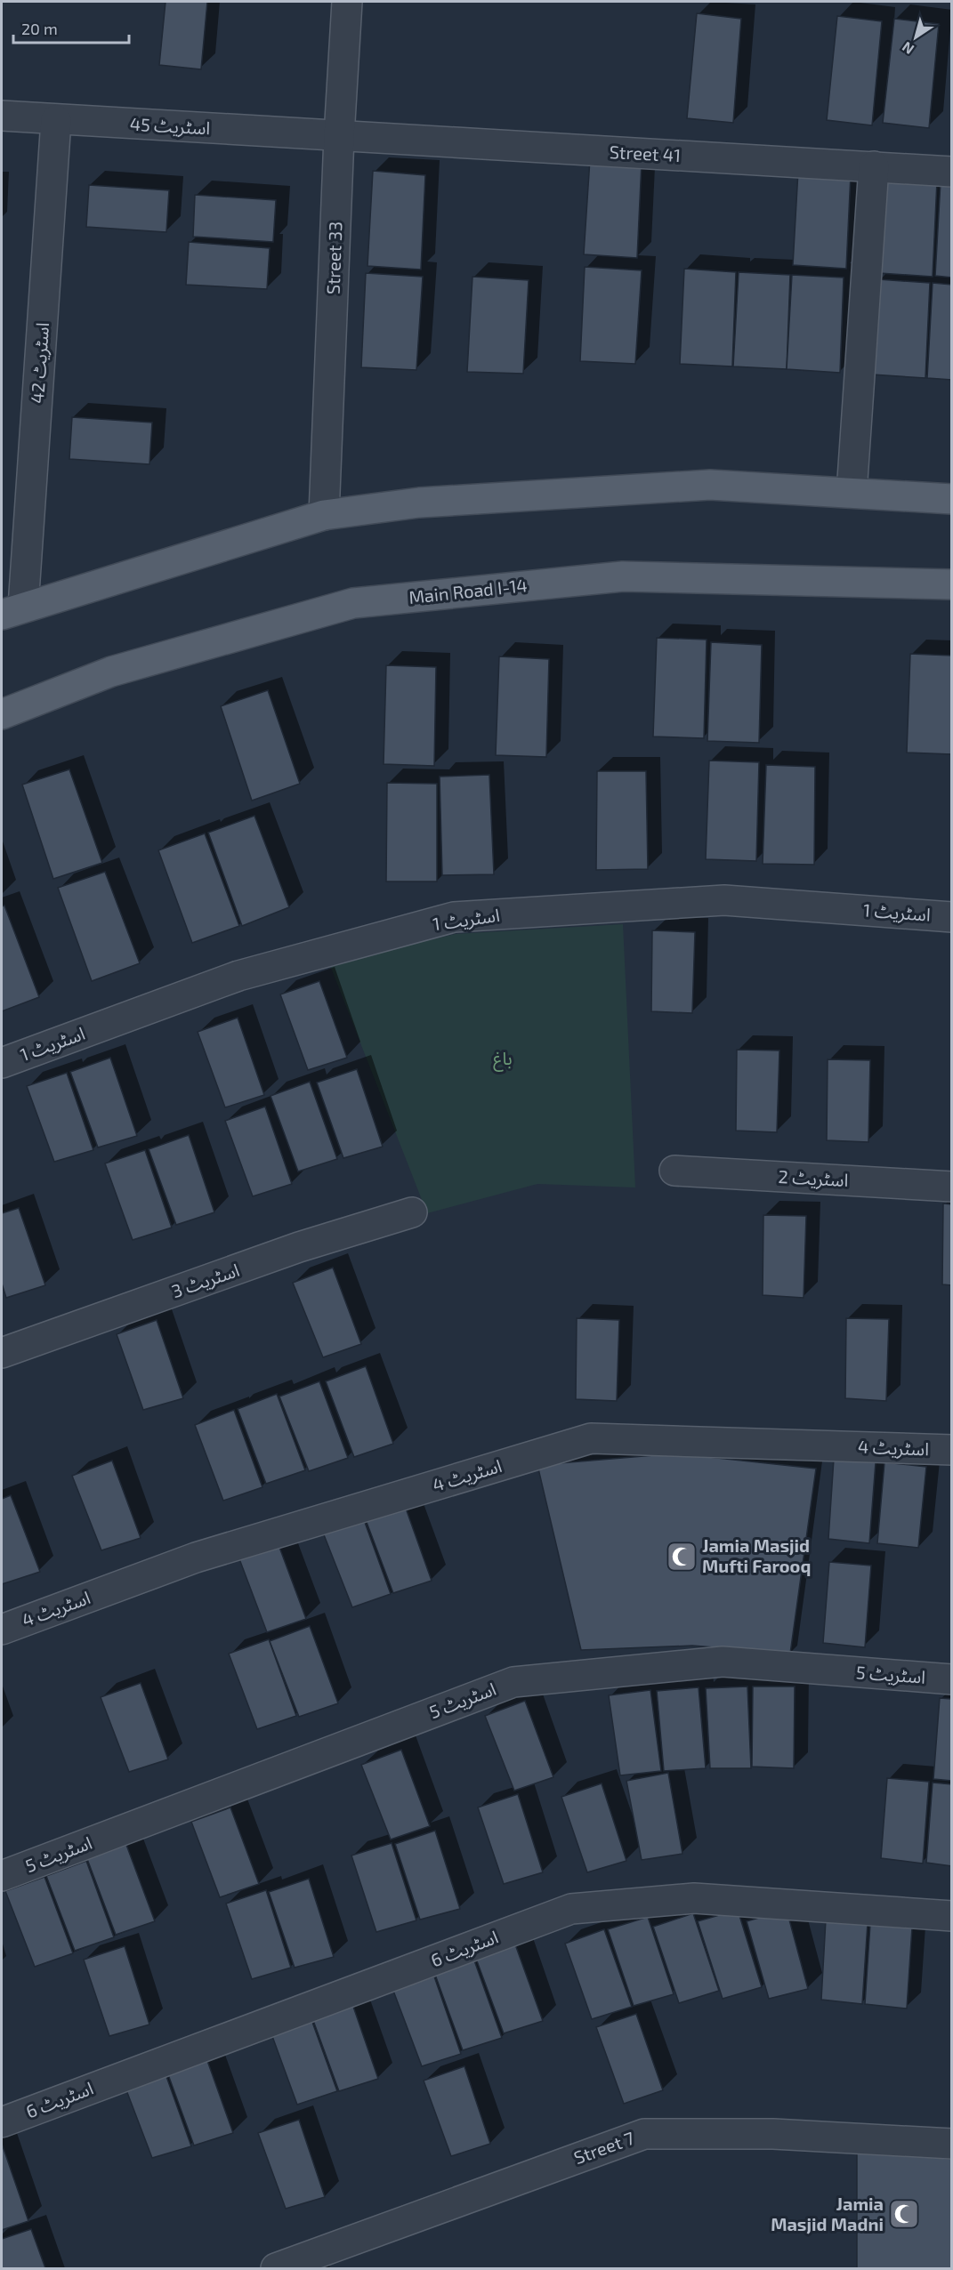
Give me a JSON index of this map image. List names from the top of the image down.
{
  "streets": {
    "main road": ["Main Road I-14"],
    "street": [
      "اسٹریٹ 45",
      "Street 41",
      "Street 33",
      "اسٹریٹ 42",
      "اسٹریٹ 1",
      "اسٹریٹ 2",
      "اسٹریٹ 3",
      "اسٹریٹ 4",
      "اسٹریٹ 5",
      "اسٹریٹ 6",
      "Street 7"
    ]
  },
  "crossings": [
    ["اسٹریٹ 45", "Street 41"],
    ["اسٹریٹ 45", "Street 33"],
    ["اسٹریٹ 45", "اسٹریٹ 42"],
    ["Street 41", "Street 33"]
  ],
  "parks": ["باغ"],
  "places": {
    "mosque": ["Jamia Masjid Mufti Farooq", "Jamia Masjid Madni"]
  },
  "scale_bar": "20 m",
  "north": "bottom left"
}
